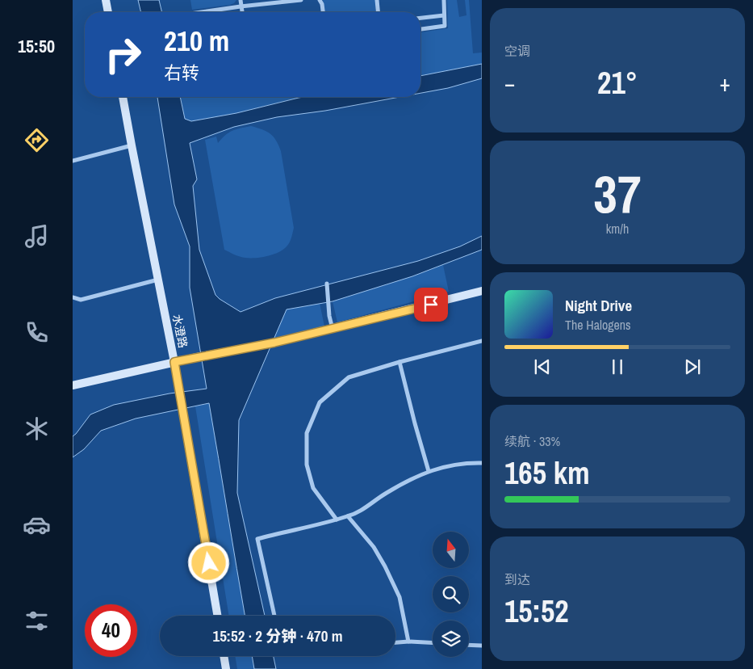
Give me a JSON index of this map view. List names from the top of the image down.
{
  "streets": {
    "street": ["水澄路"]
  },
  "north": "top",
  "page": {
    "tabs": "15:50",
    "tile": [
      "空调",
      ["37", "km/h"],
      ["续航 · 33%", "165 km"],
      ["到达", "15:52"]
    ],
    "turn": ["210 m", "右转"],
    "heat": ["−", "21°", "+"],
    "song": ["Night Drive", "The Halogens"],
    "limit": "40",
    "trip": "15:52 · 2 分钟 · 470 m"
  }
}
